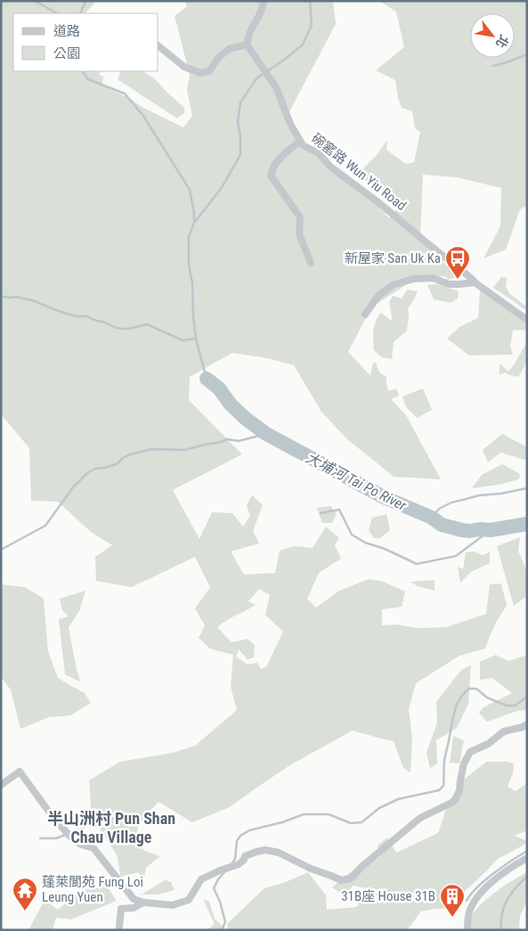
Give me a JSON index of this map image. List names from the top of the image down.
{
  "streets": {
    "street": ["碗窰路 Wun Yiu Road"]
  },
  "districts": ["半山洲村 Pun Shan Chau Village"],
  "water": ["大埔河 Tai Po River"],
  "places": {
    "bus stop": ["新屋家 San Uk Ka"],
    "temple": ["蓬萊閬苑 Fung Loi Leung Yuen"],
    "building": ["31B座 House 31B"]
  },
  "legend": ["道路", "公園"],
  "north": "bottom right"
}
